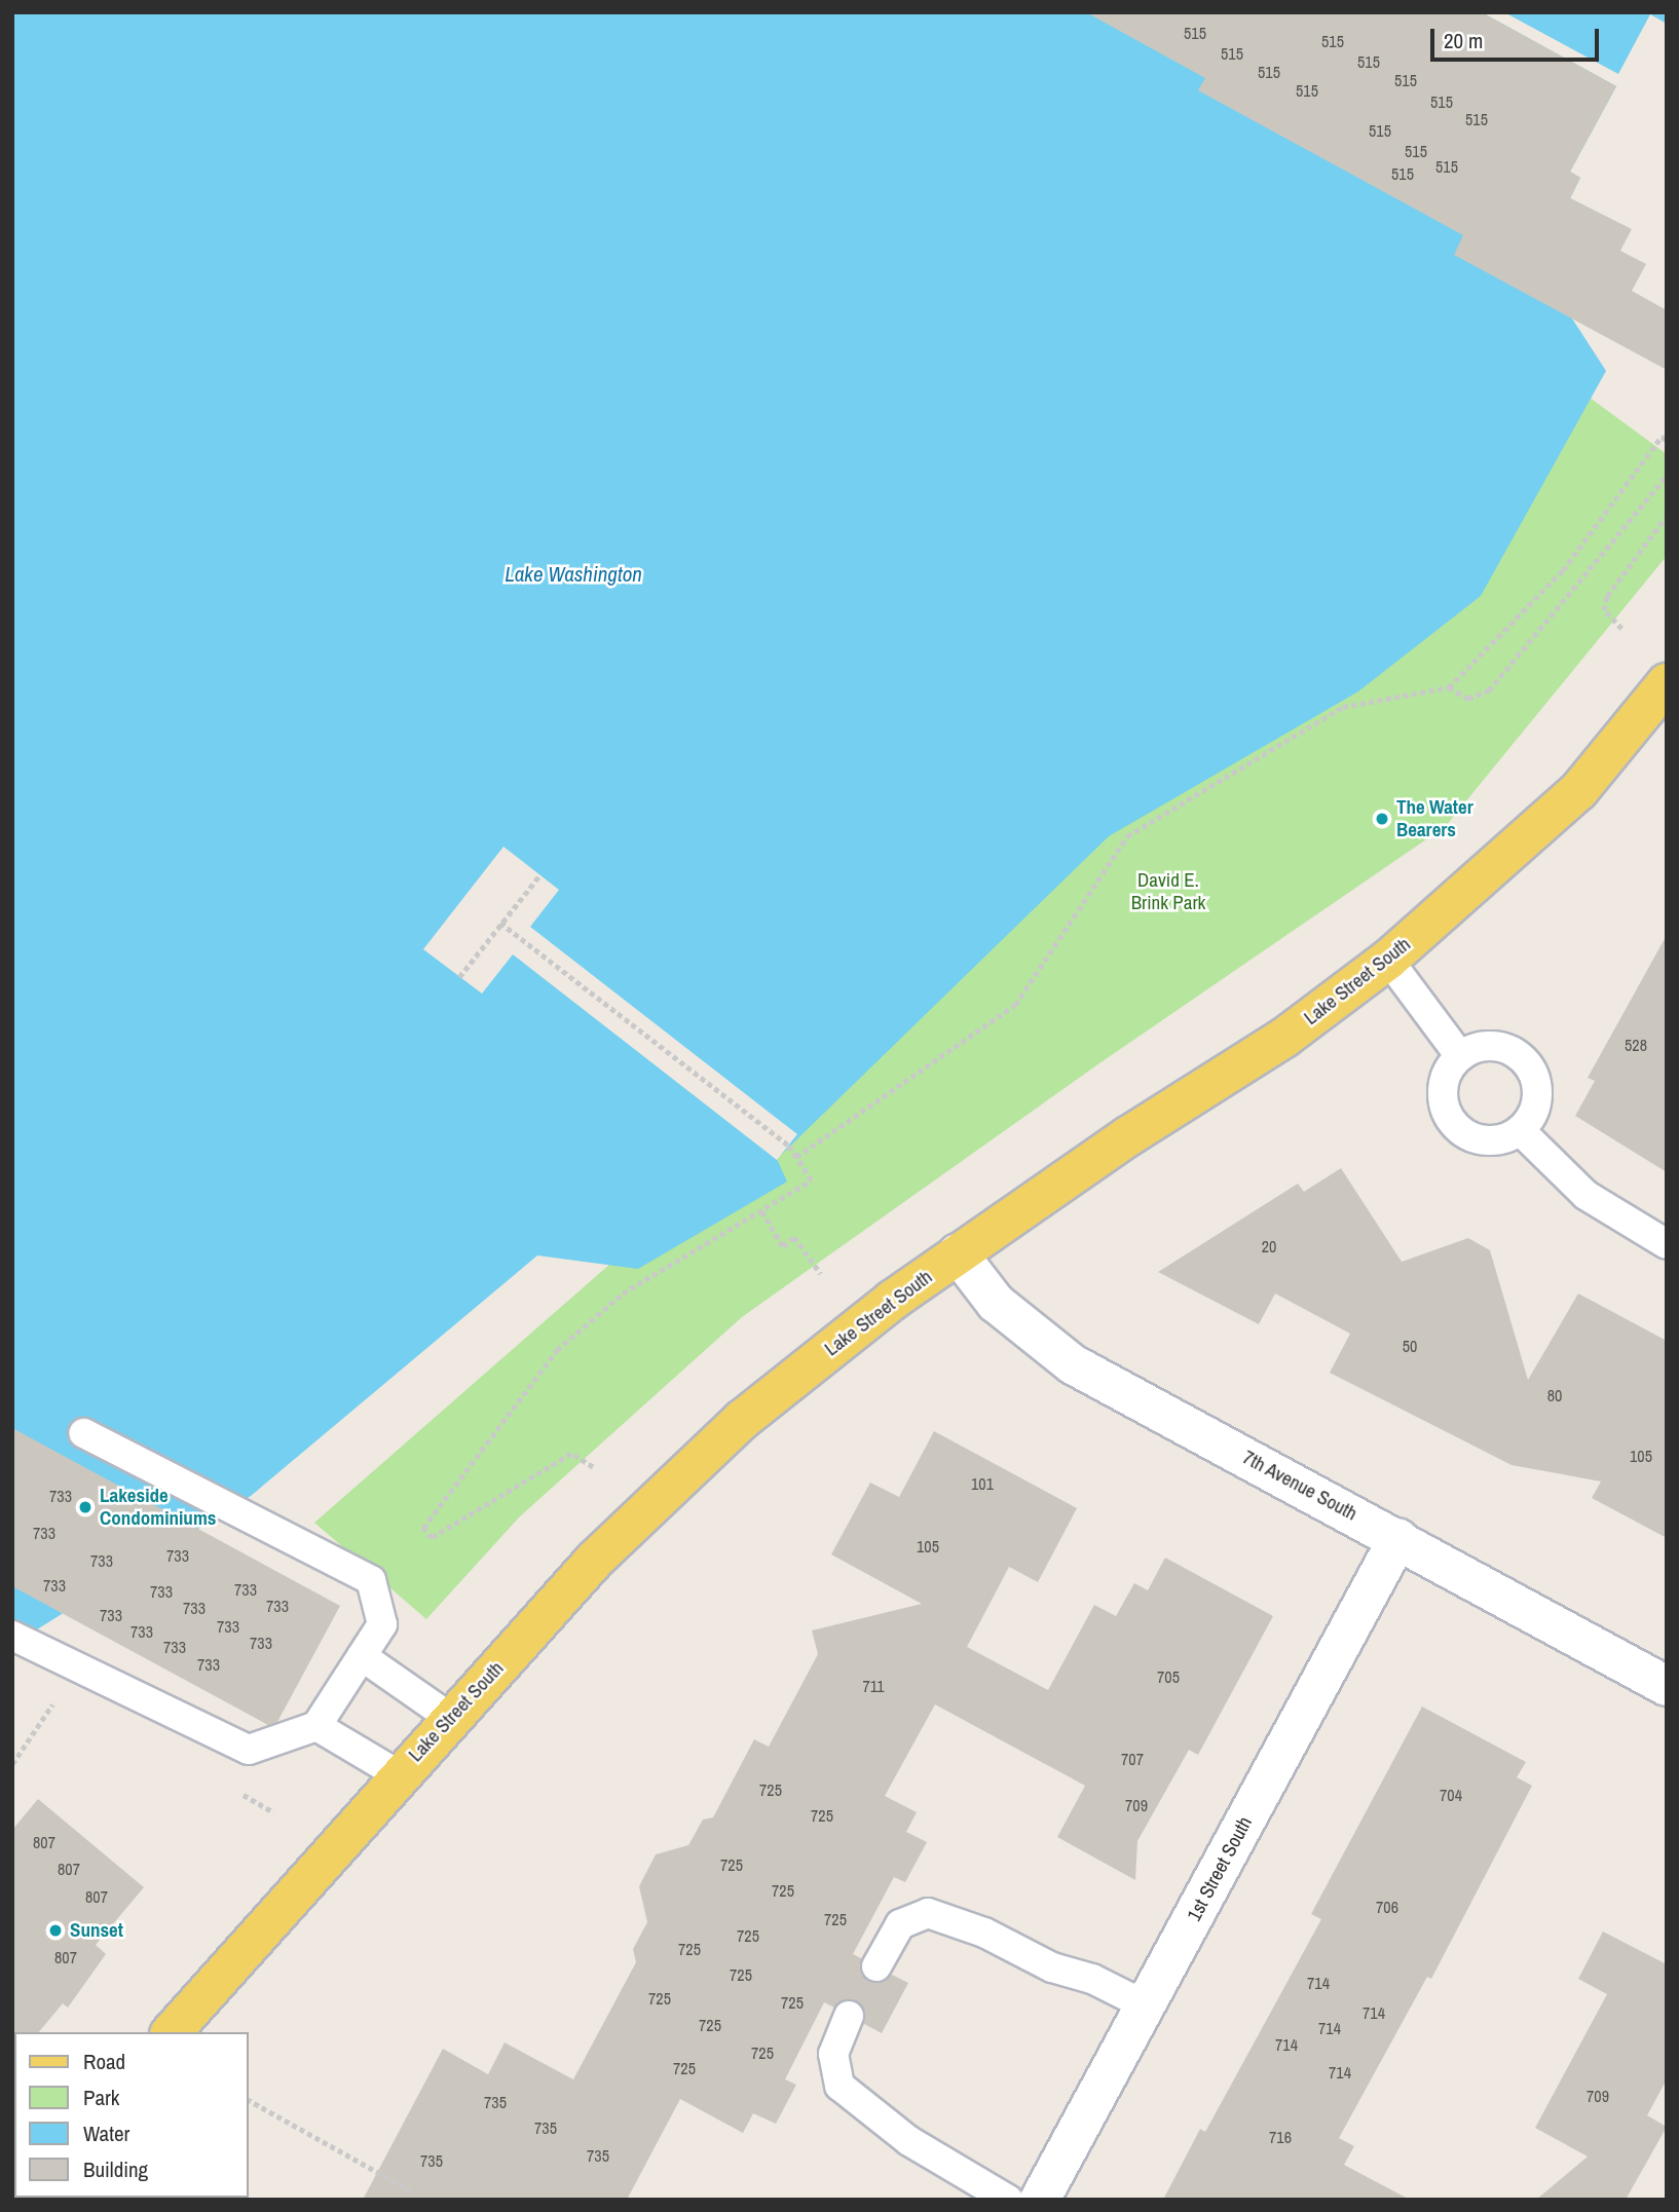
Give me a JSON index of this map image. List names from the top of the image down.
{
  "streets": {
    "main road": ["Lake Street South"],
    "street": ["7th Avenue South", "1st Street South"]
  },
  "crossings": [
    ["Lake Street South", "7th Avenue South"],
    ["7th Avenue South", "1st Street South"]
  ],
  "water": ["Lake Washington"],
  "parks": ["David E. Brink Park"],
  "places": ["The Water Bearers", "Lakeside Condominiums", "Sunset"],
  "house_numbers": [
    "515",
    "515",
    "515",
    "515",
    "515",
    "515",
    "515",
    "515",
    "515",
    "515",
    "515",
    "515",
    "515",
    "528",
    "20",
    "50",
    "80",
    "105",
    "101",
    "733",
    "733",
    "105",
    "733",
    "733",
    "733",
    "733",
    "733",
    "733",
    "733",
    "733",
    "733",
    "733",
    "733",
    "733",
    "733",
    "705",
    "711",
    "707",
    "725",
    "704",
    "709",
    "725",
    "807",
    "725",
    "807",
    "725",
    "807",
    "706",
    "725",
    "725",
    "725",
    "807",
    "725",
    "714",
    "725",
    "725",
    "714",
    "725",
    "714",
    "714",
    "725",
    "725",
    "714",
    "709",
    "735",
    "735",
    "716",
    "735",
    "735"
  ],
  "legend": [
    "Road",
    "Park",
    "Water",
    "Building"
  ],
  "scale_bar": "20 m"
}
